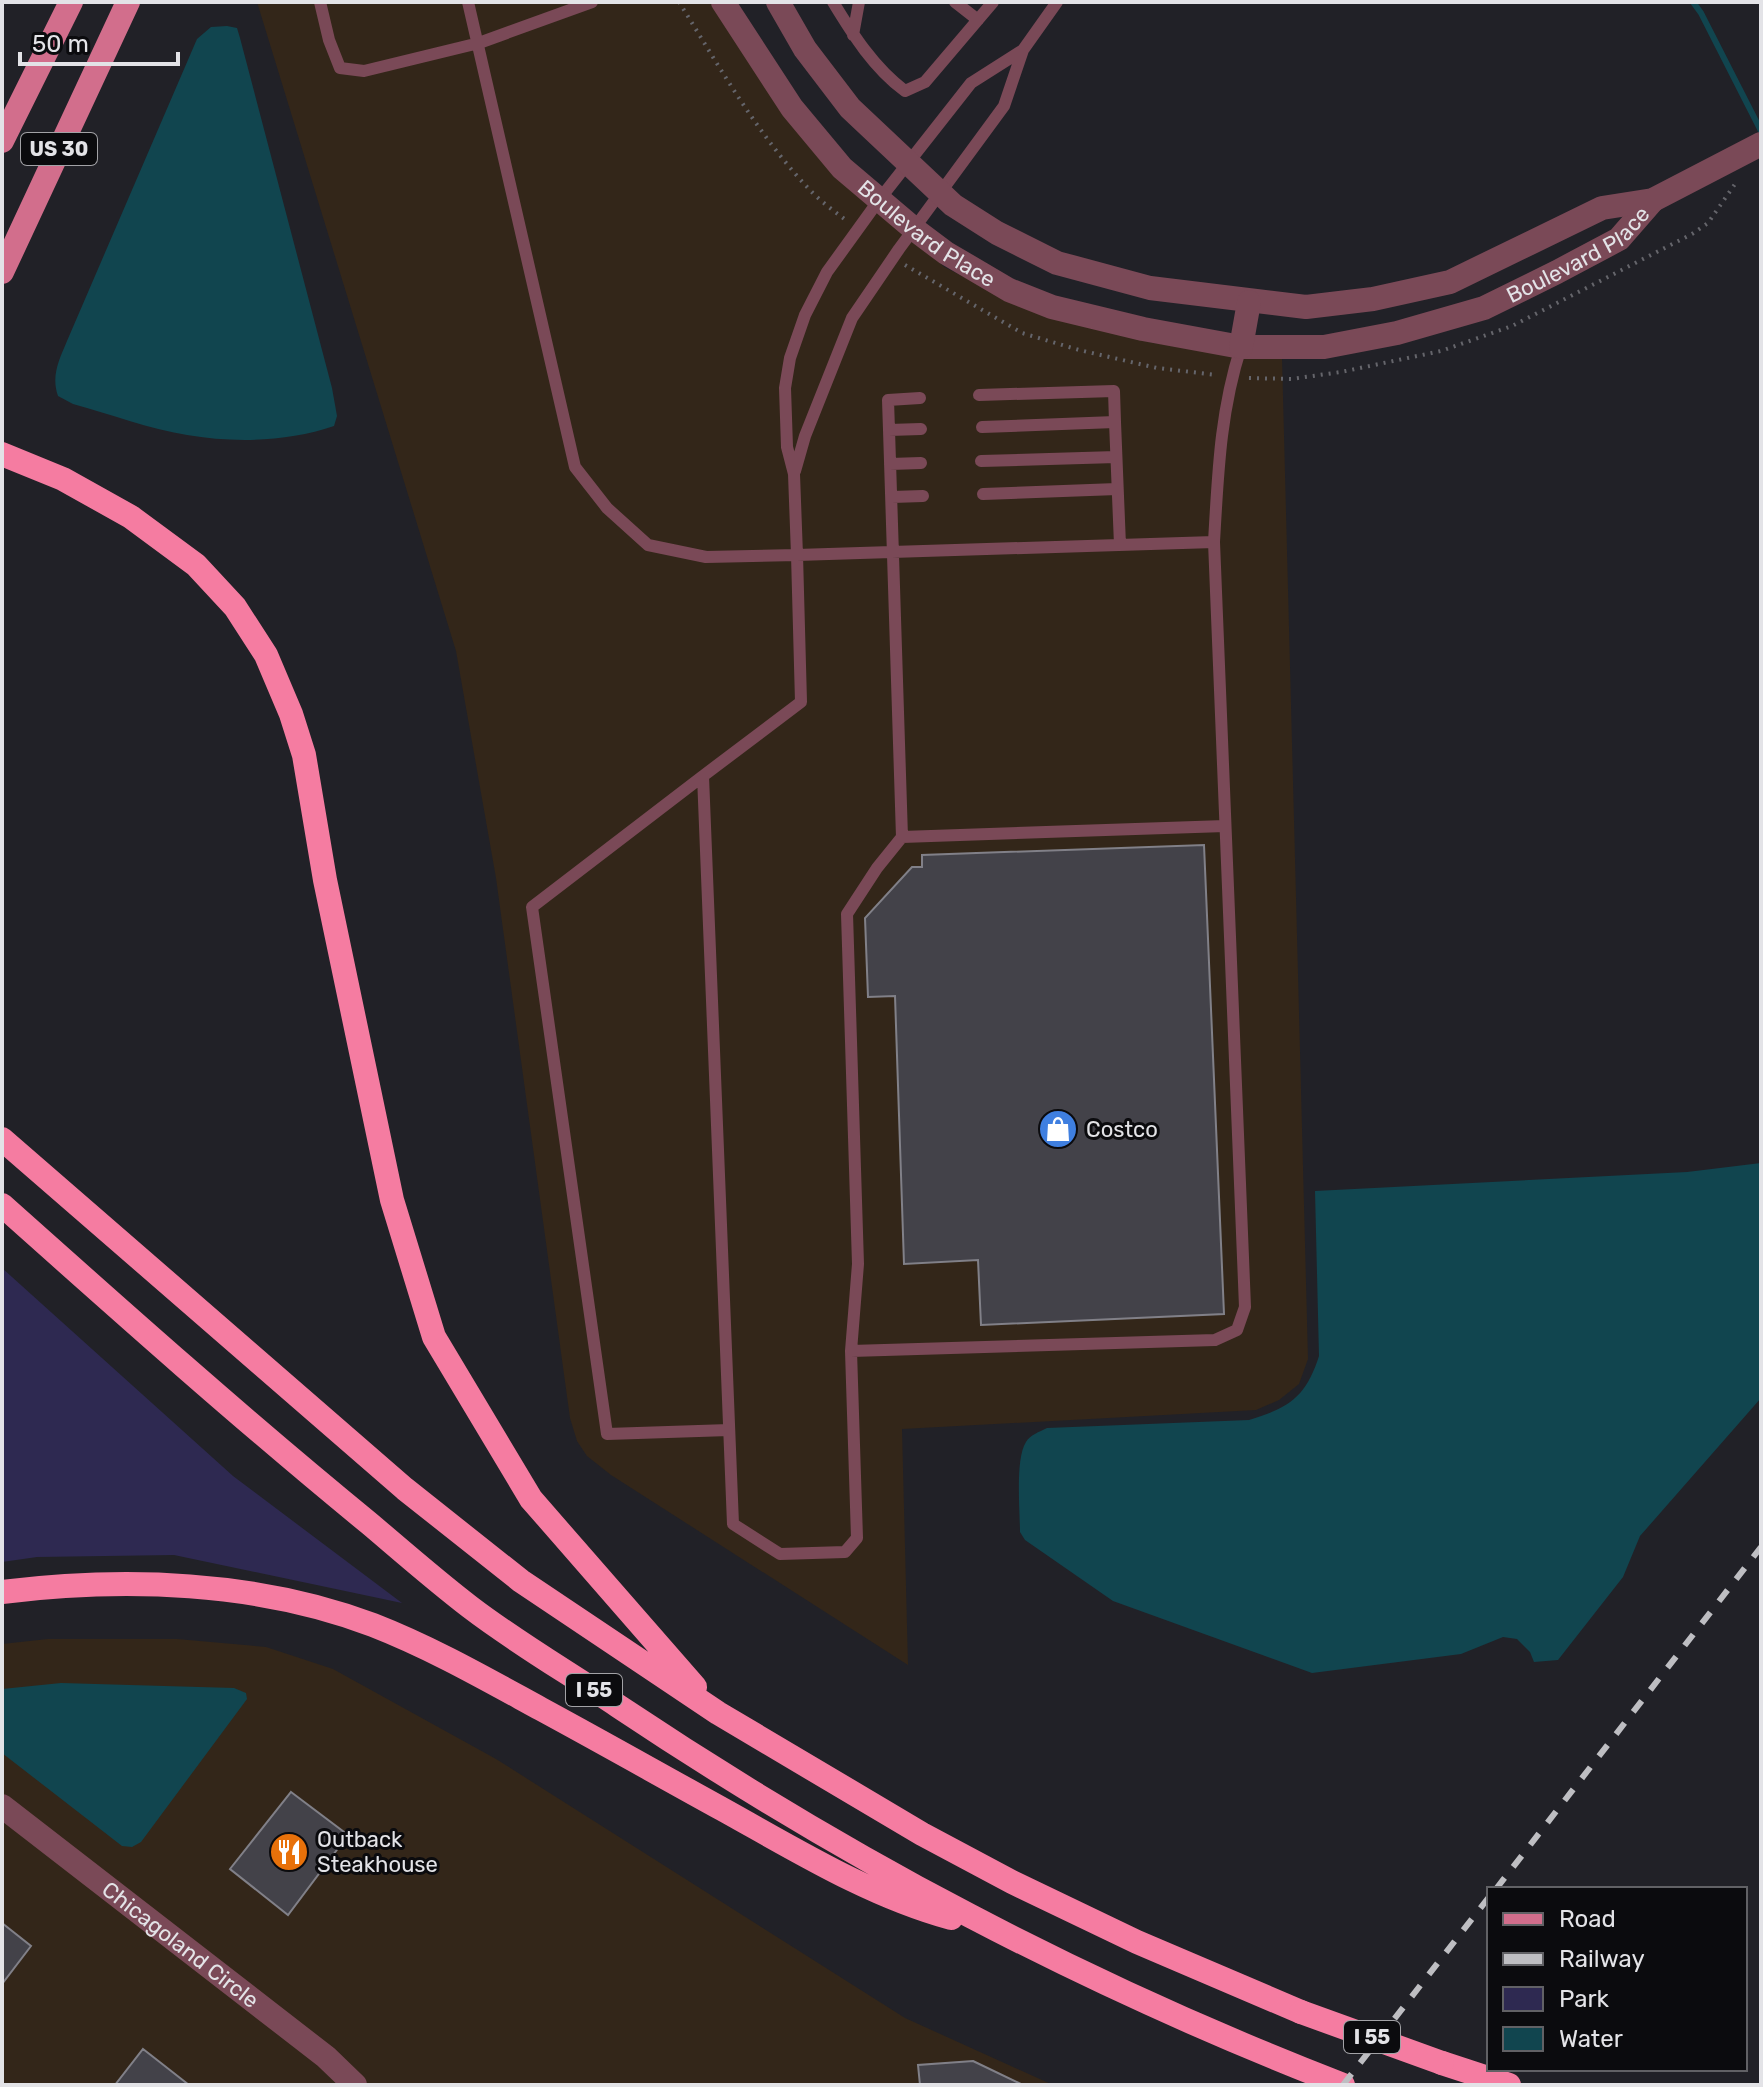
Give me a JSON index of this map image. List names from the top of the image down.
{
  "streets": {
    "highway": ["I 55"],
    "main road": ["US 30"],
    "street": ["Boulevard Place", "Chicagoland Circle"]
  },
  "places": {
    "shop": ["Costco"],
    "restaurant": ["Outback Steakhouse"]
  },
  "legend": [
    "Road",
    "Railway",
    "Park",
    "Water"
  ],
  "scale_bar": "50 m"
}
